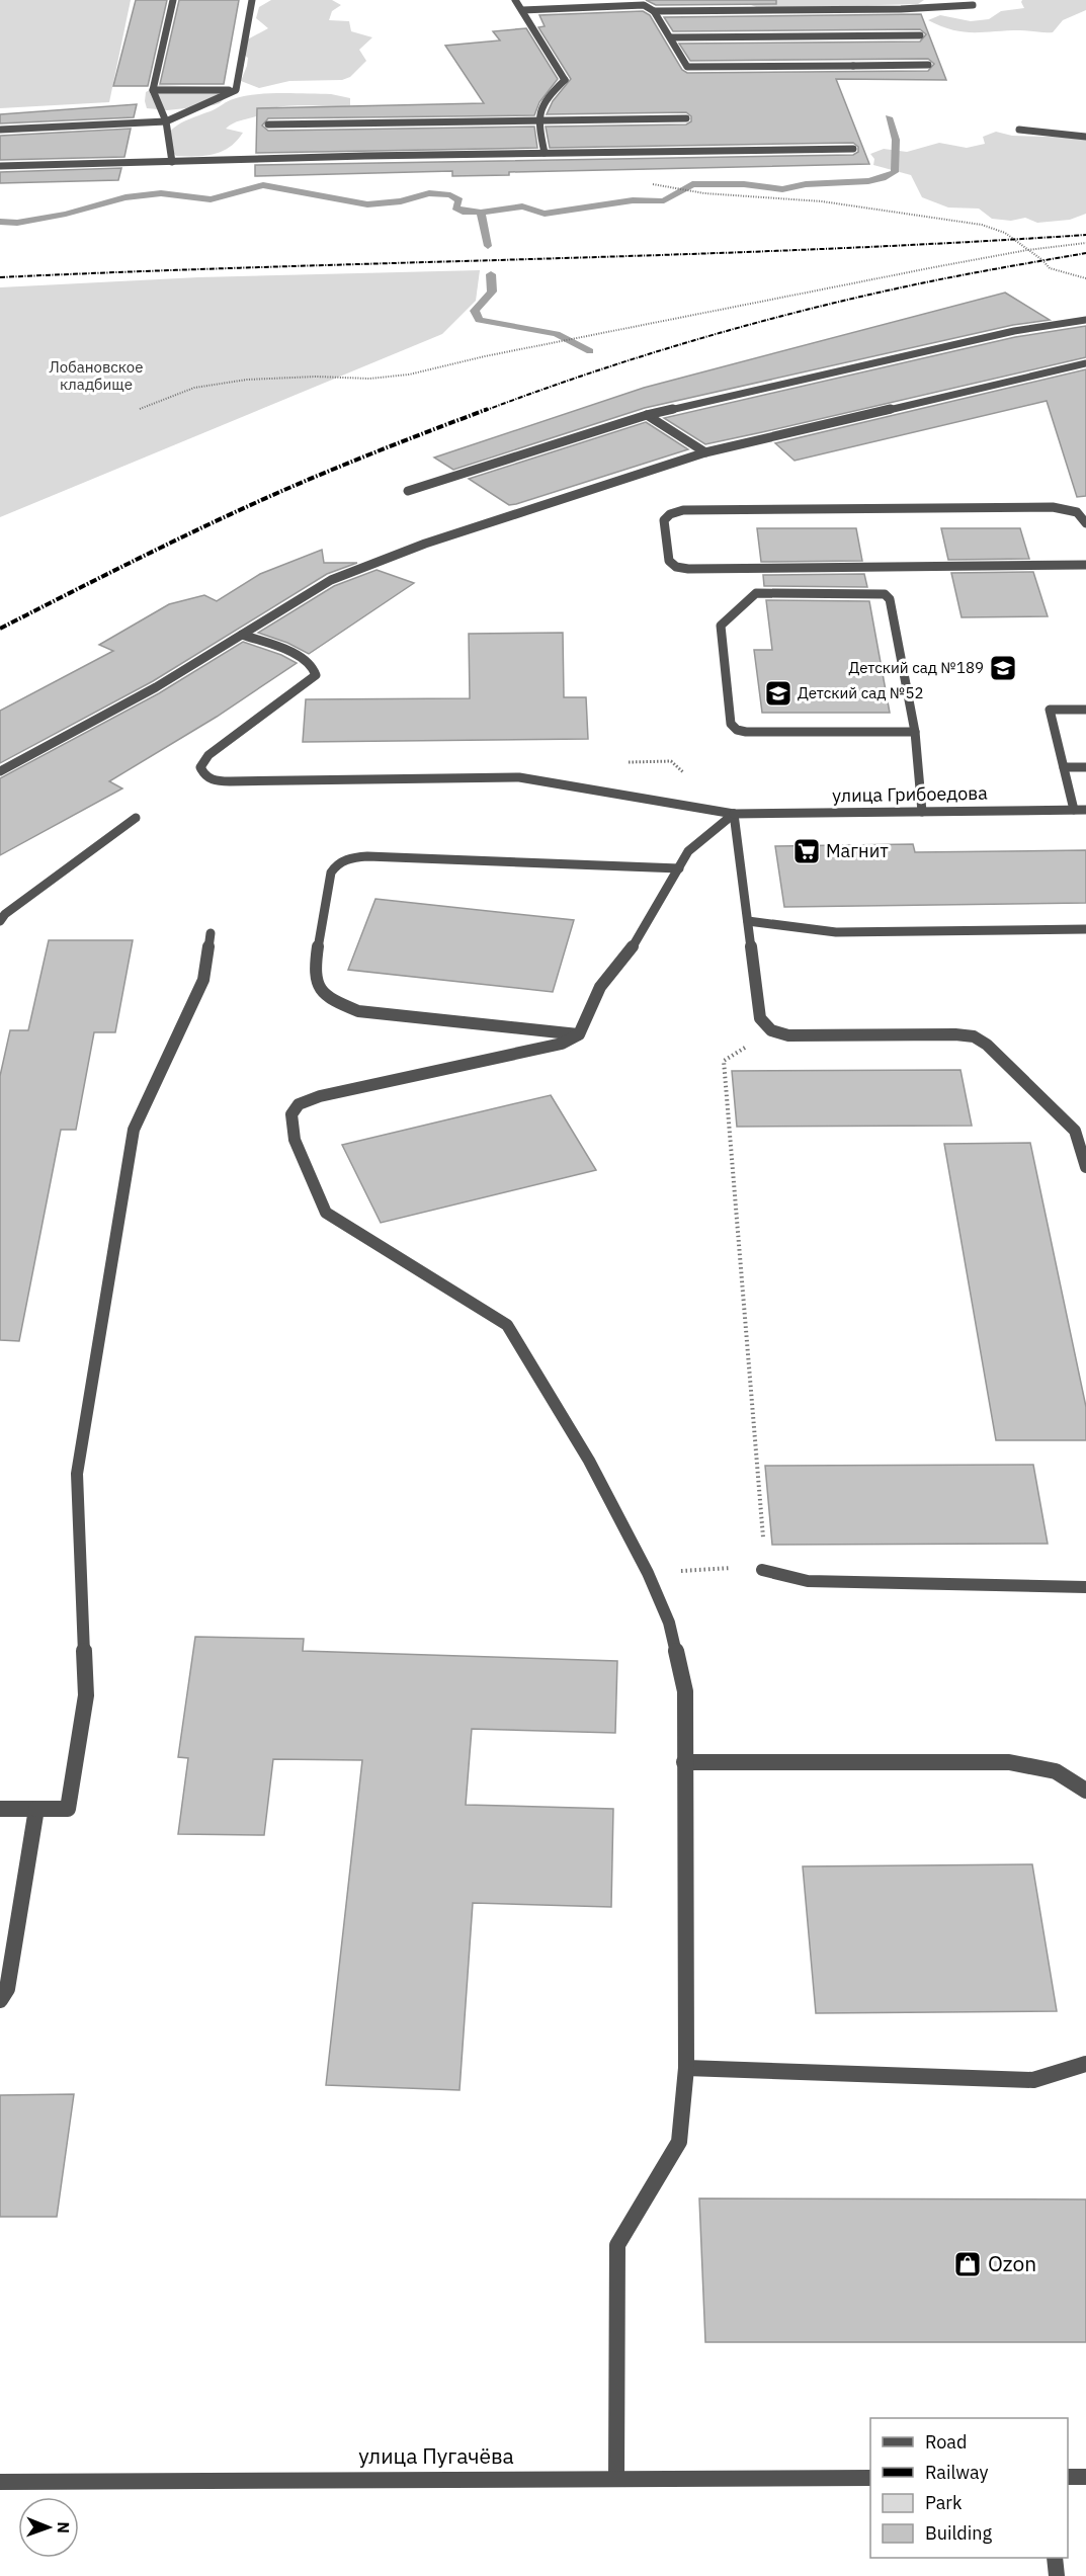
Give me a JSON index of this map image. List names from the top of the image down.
{
  "streets": {
    "street": ["улица Грибоедова", "улица Пугачёва"]
  },
  "parks": ["Лобановское кладбище"],
  "places": {
    "school or university": ["Детский сад №189", "Детский сад №52"],
    "supermarket": ["Магнит"],
    "shop": ["Ozon"]
  },
  "legend": [
    "Road",
    "Railway",
    "Park",
    "Building"
  ],
  "north": "right"
}
